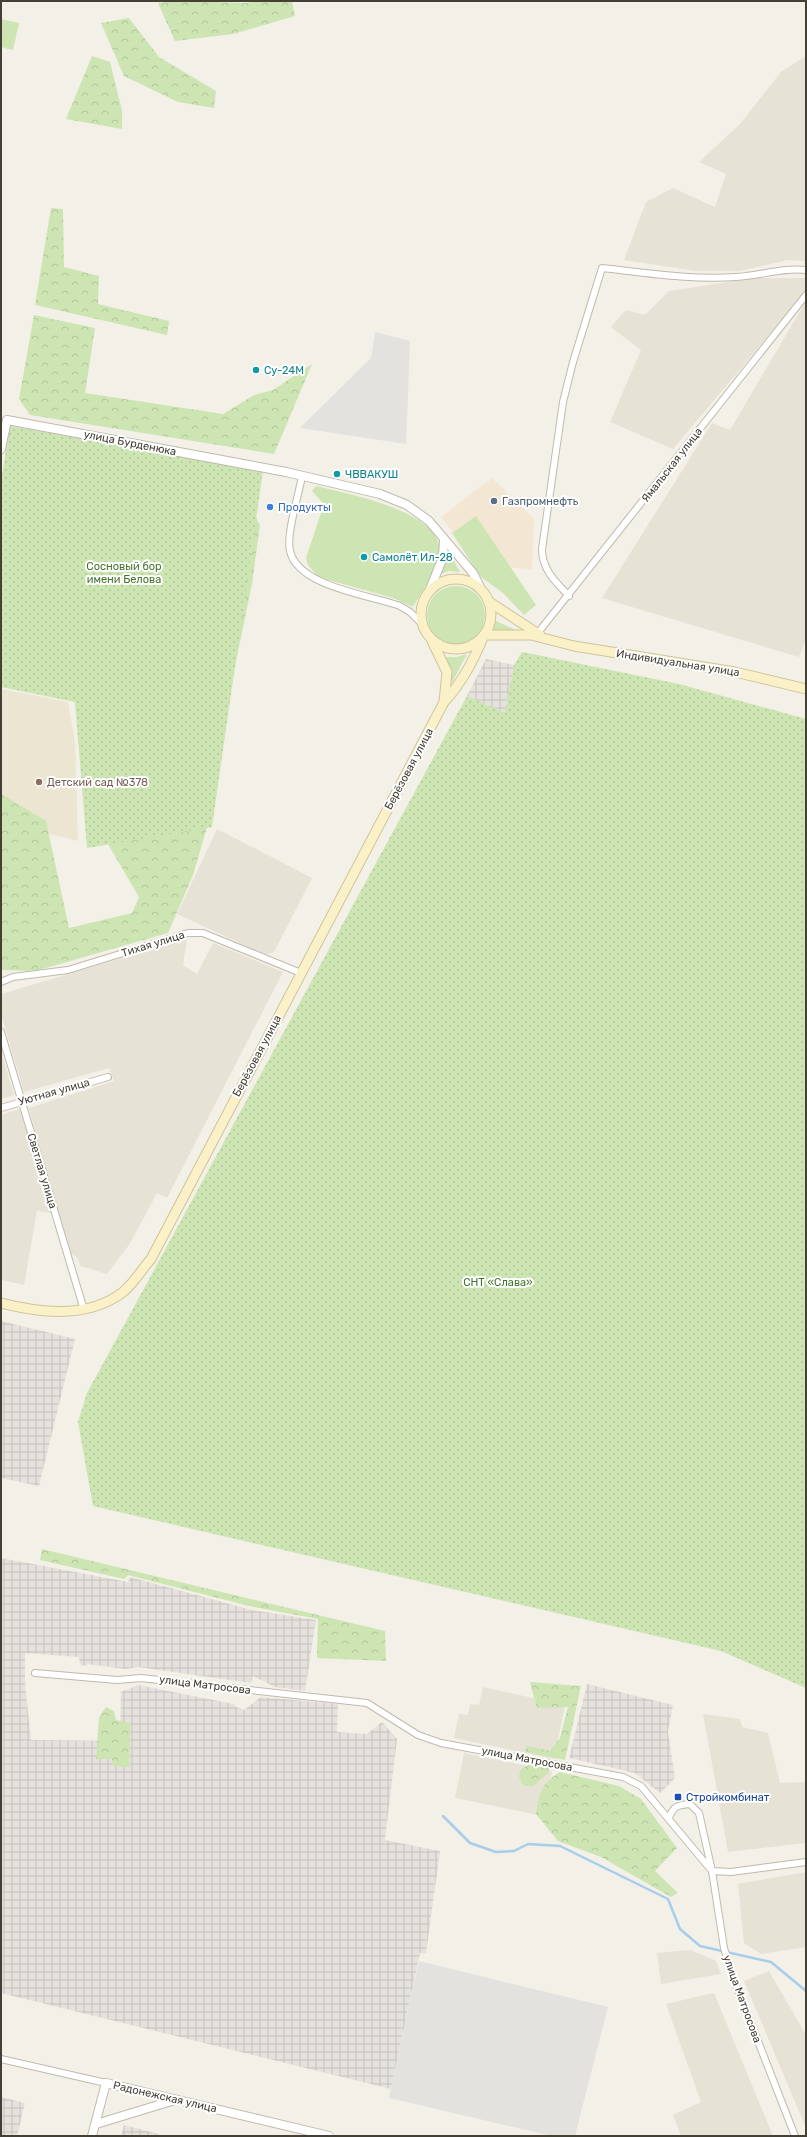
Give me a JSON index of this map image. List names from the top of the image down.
{
  "streets": {
    "main road": ["Индивидуальная улица", "Берёзовая улица"],
    "street": [
      "улица Бурденюка",
      "Ямальская улица",
      "Тихая улица",
      "Уютная улица",
      "Светлая улица",
      "улица Матросова",
      "Радонежская улица"
    ]
  },
  "crossings": [
    ["Ямальская улица", "Индивидуальная улица"],
    ["Индивидуальная улица", "Берёзовая улица"],
    ["Берёзовая улица", "Тихая улица"],
    ["Берёзовая улица", "Светлая улица"],
    ["Уютная улица", "Светлая улица"]
  ],
  "parks": ["Сосновый бор имени Белова", "СНТ «Слава»"],
  "places": {
    "other": [
      "Су-24М",
      "ЧВВАКУШ",
      "Газпромнефть",
      "Продукты",
      "Самолёт Ил-28",
      "Детский сад №378"
    ],
    "transit": ["Стройкомбинат"]
  }
}
